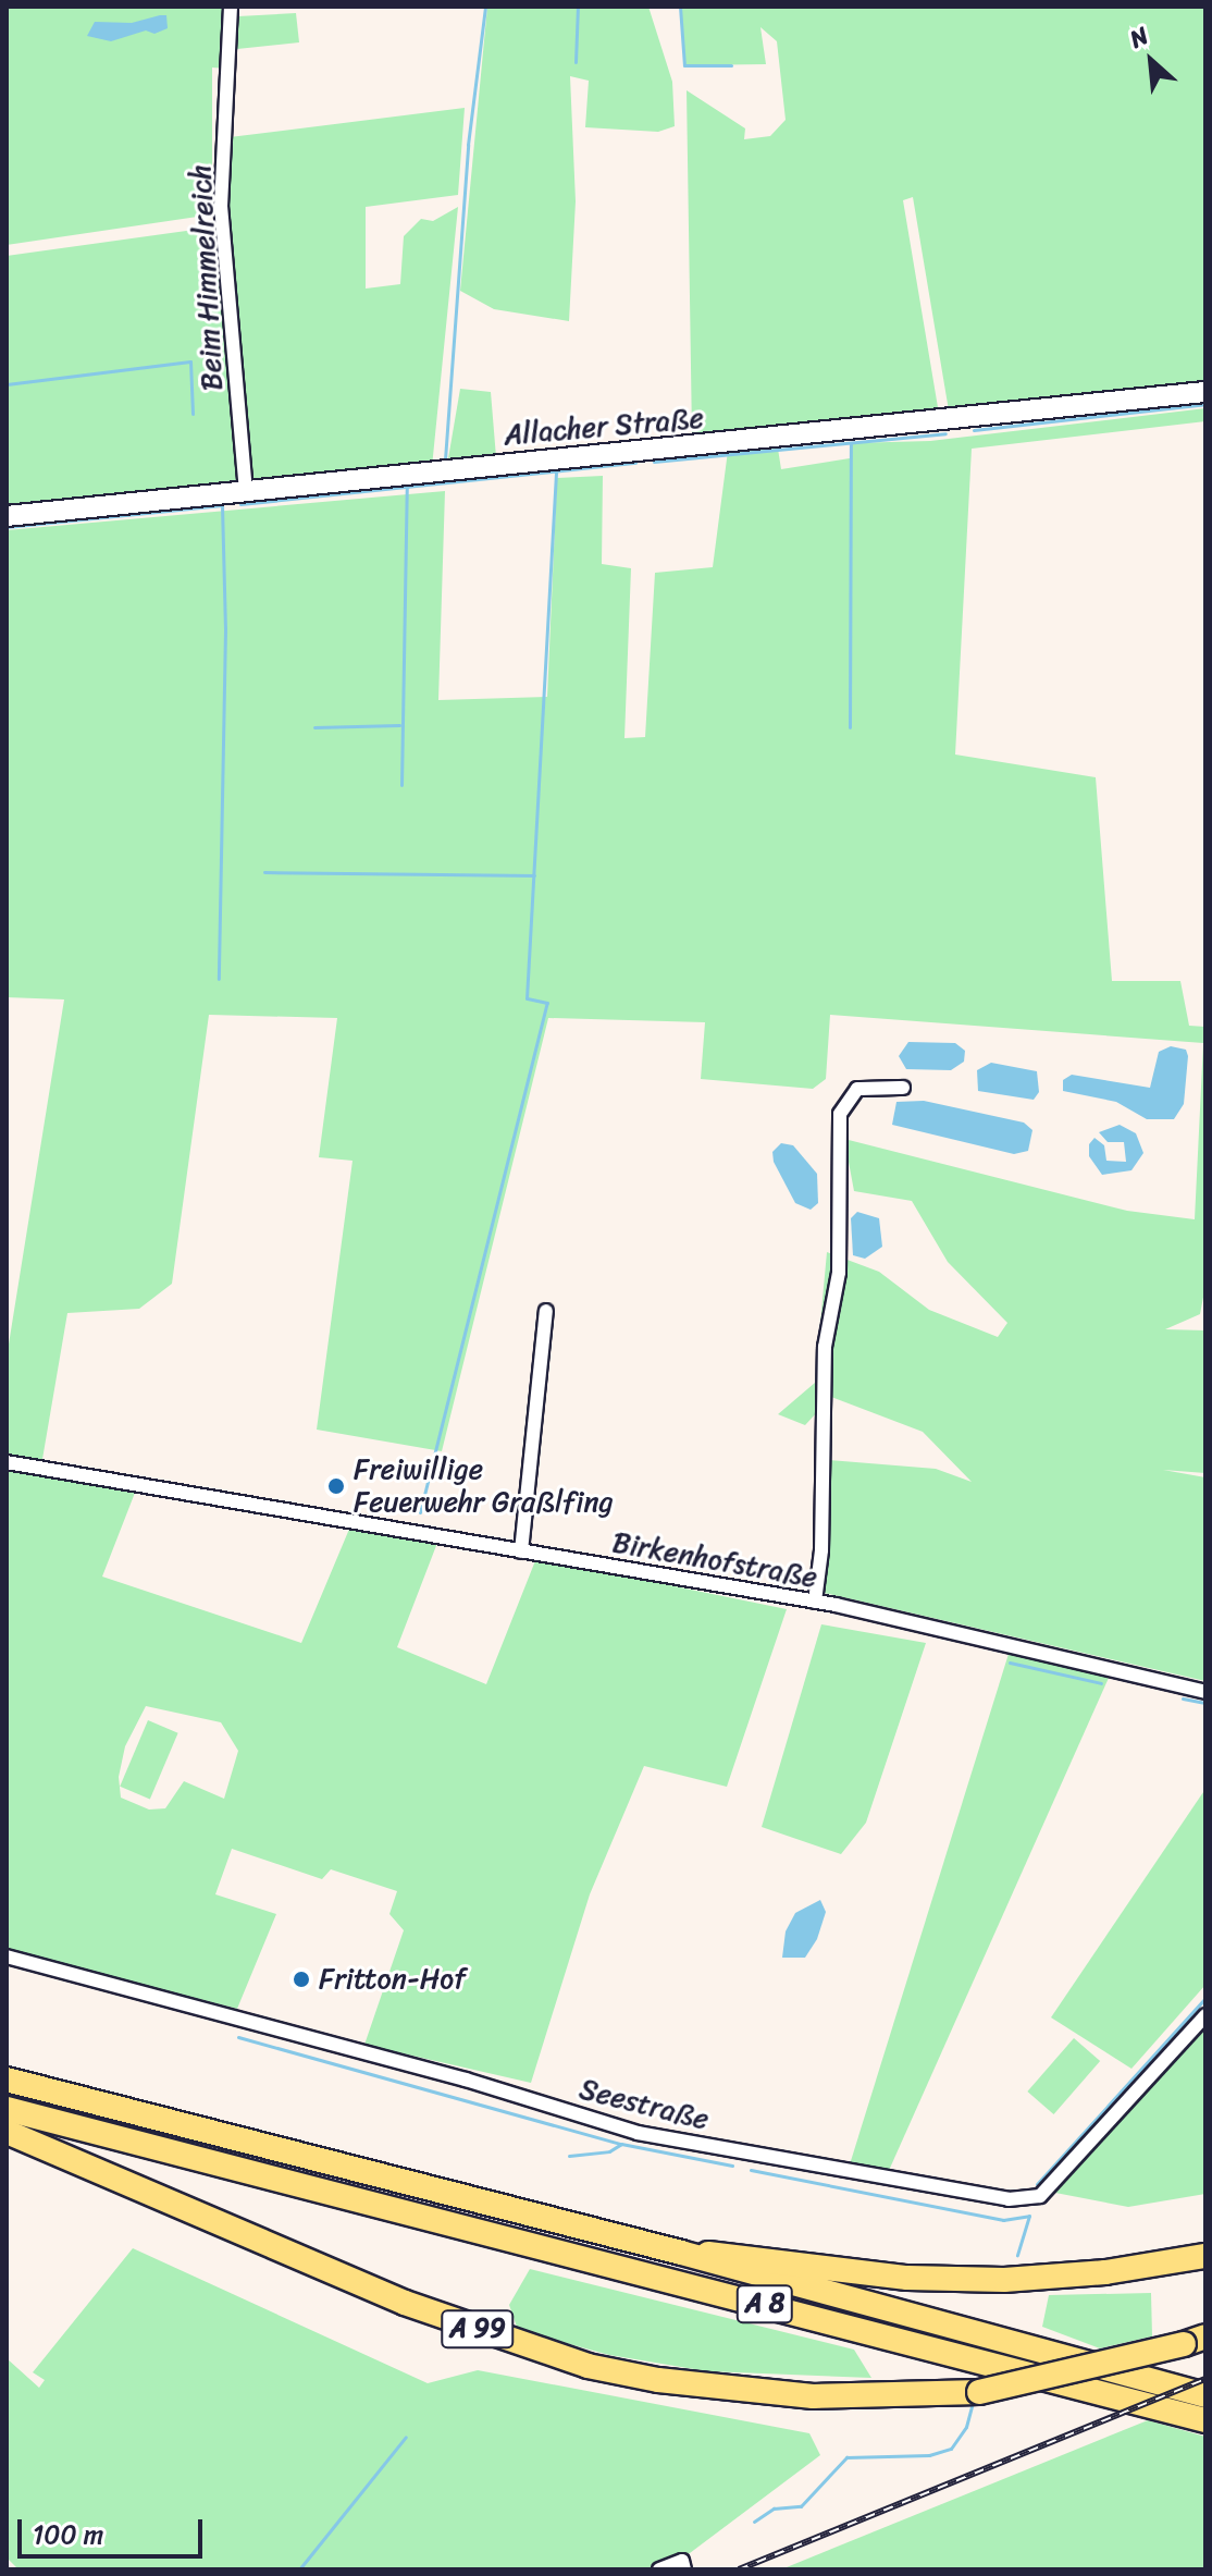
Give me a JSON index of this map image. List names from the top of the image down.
{
  "streets": {
    "highway": ["A 8", "A 99"],
    "street": [
      "Beim Himmelreich",
      "Allacher Straße",
      "Birkenhofstraße",
      "Seestraße"
    ]
  },
  "crossings": [
    ["Beim Himmelreich", "Allacher Straße"]
  ],
  "places": ["Freiwillige Feuerwehr Graßlfing", "Fritton-Hof"],
  "scale_bar": "100 m",
  "north": "top left"
}
